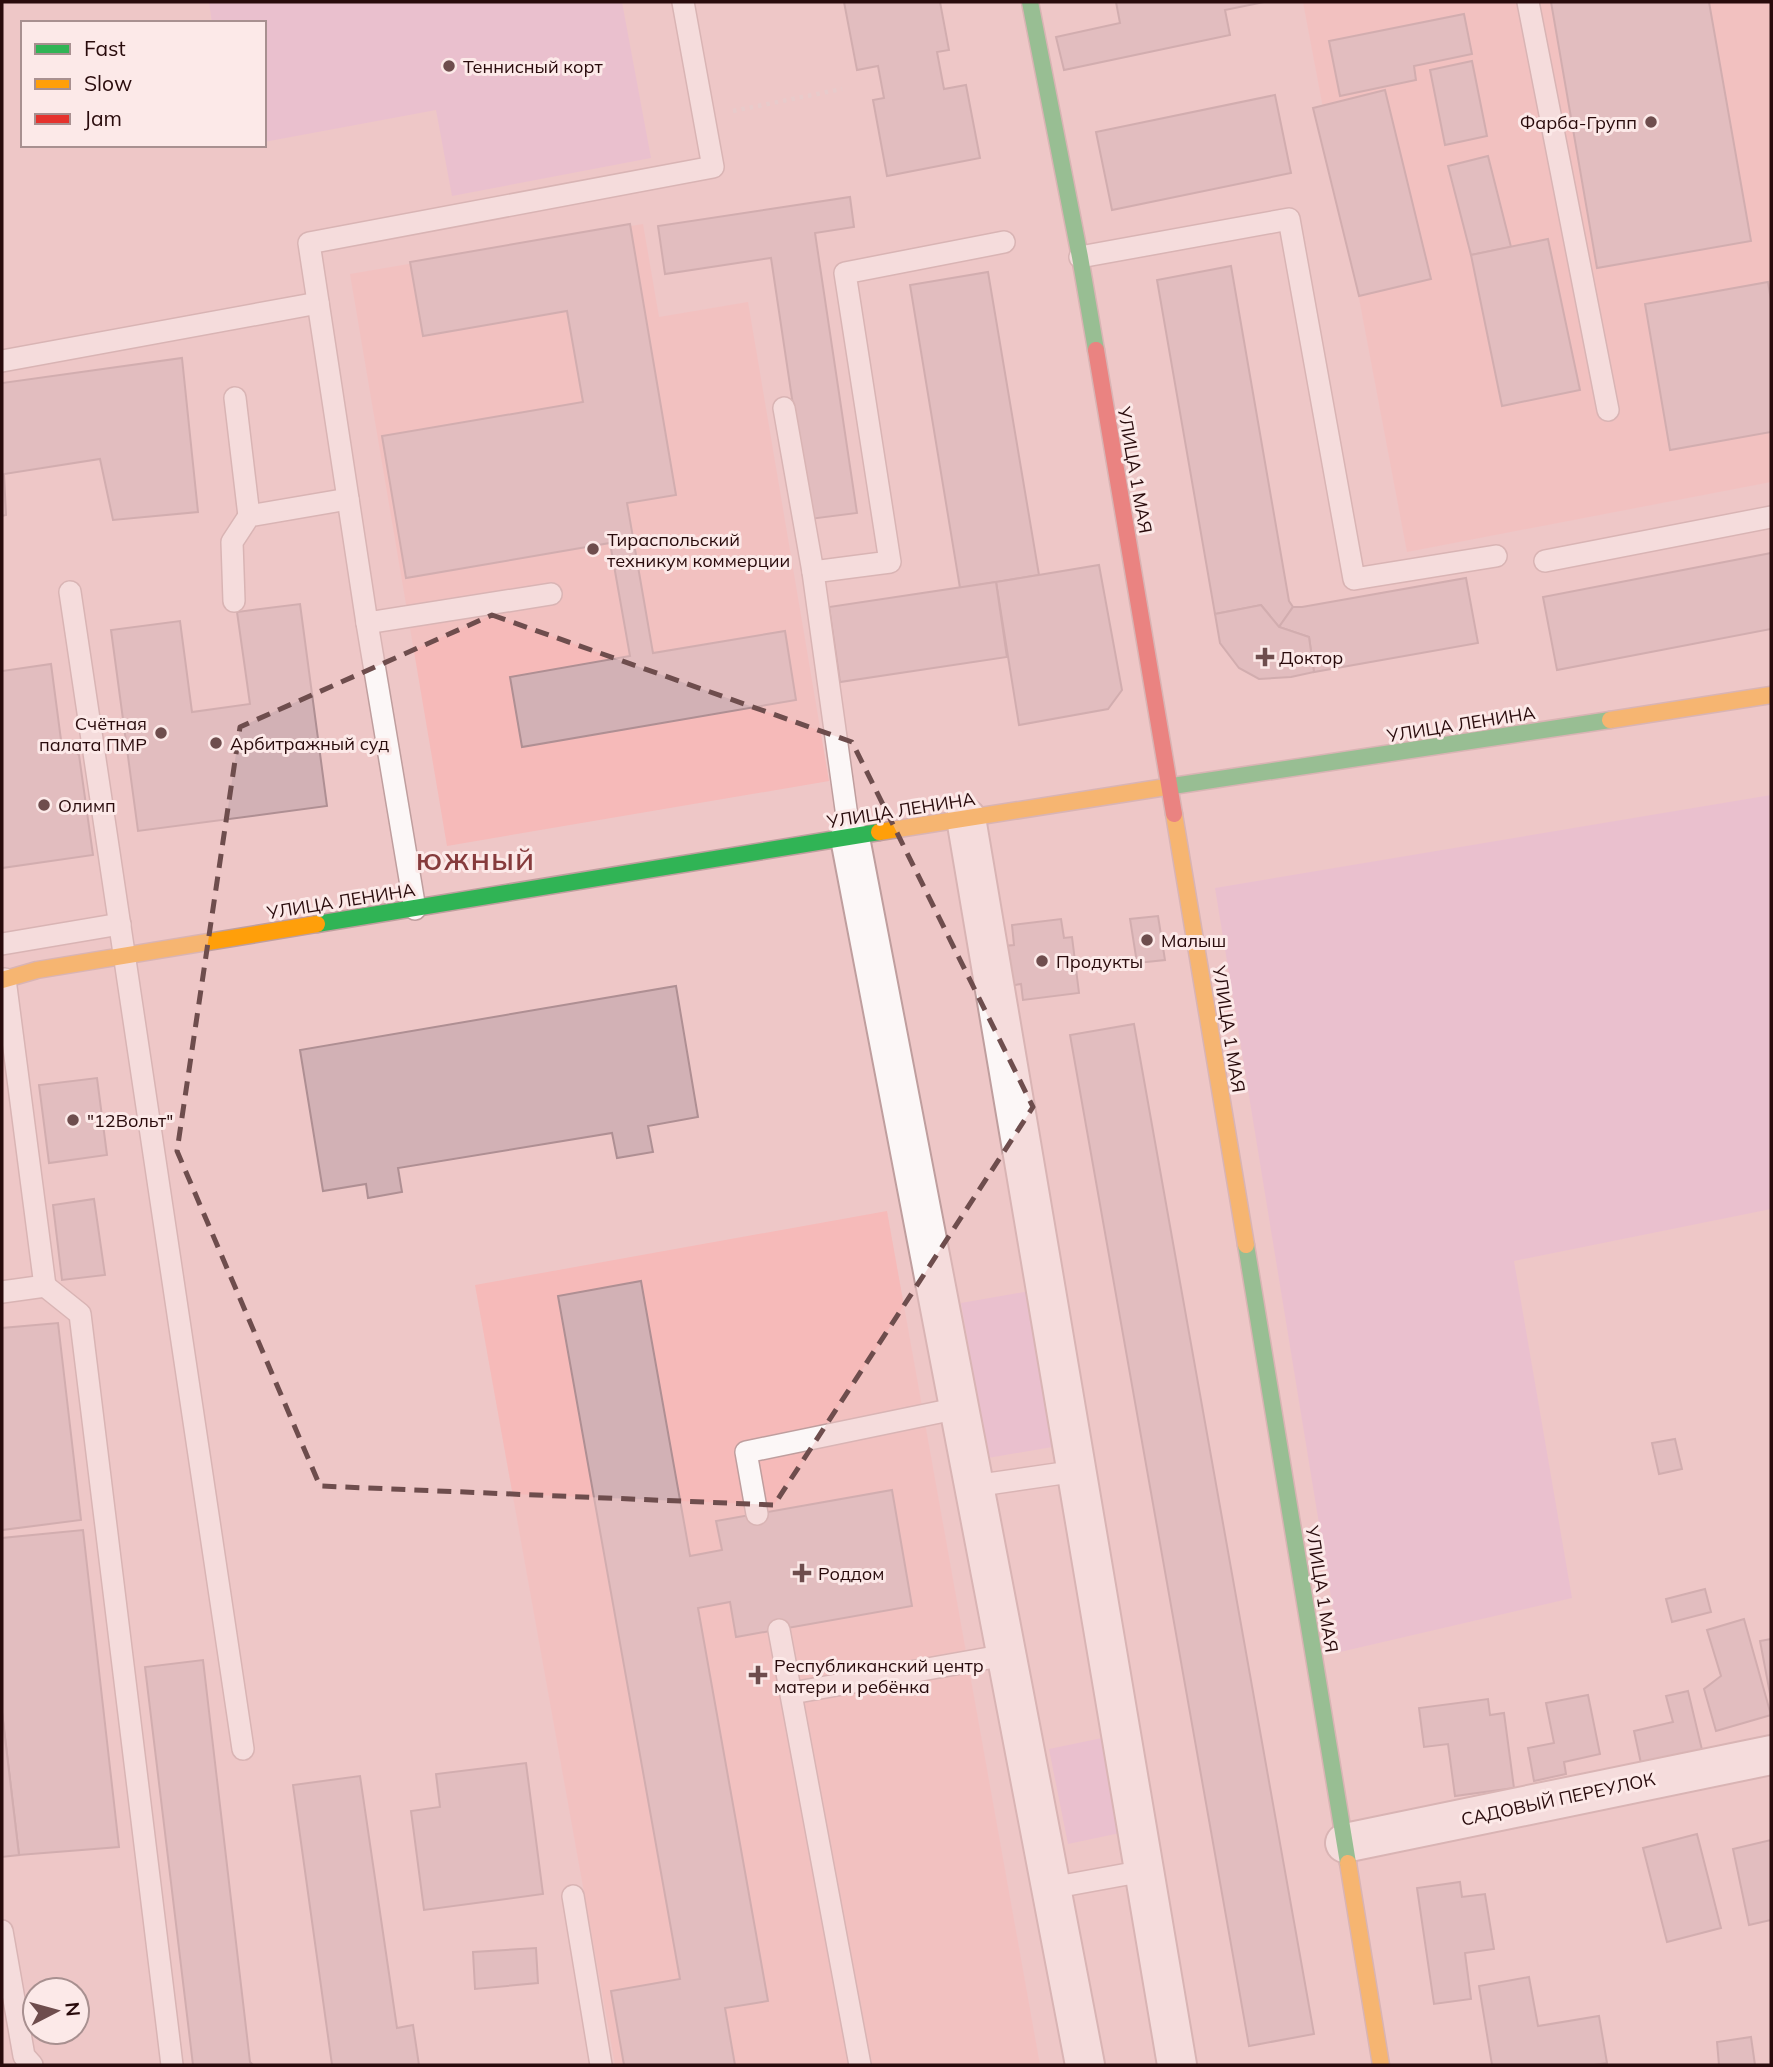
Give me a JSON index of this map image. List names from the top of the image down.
{
  "streets": {
    "street": ["УЛИЦА 1 МАЯ", "УЛИЦА ЛЕНИНА", "САДОВЫЙ ПЕРЕУЛОК"]
  },
  "crossings": [
    ["УЛИЦА 1 МАЯ", "УЛИЦА ЛЕНИНА"],
    ["УЛИЦА 1 МАЯ", "САДОВЫЙ ПЕРЕУЛОК"]
  ],
  "districts": ["ЮЖНЫЙ"],
  "places": {
    "other": [
      "Теннисный корт",
      "Фарба-Групп",
      "Тираспольский техникум коммерции",
      "Счётная палата ПМР",
      "Арбитражный суд",
      "Олимп",
      "Малыш",
      "Продукты",
      "\"12Вольт\""
    ],
    "health": ["Доктор", "Роддом", "Республиканский центр матери и ребёнка"]
  },
  "legend": ["Fast", "Slow", "Jam"],
  "north": "right"
}
